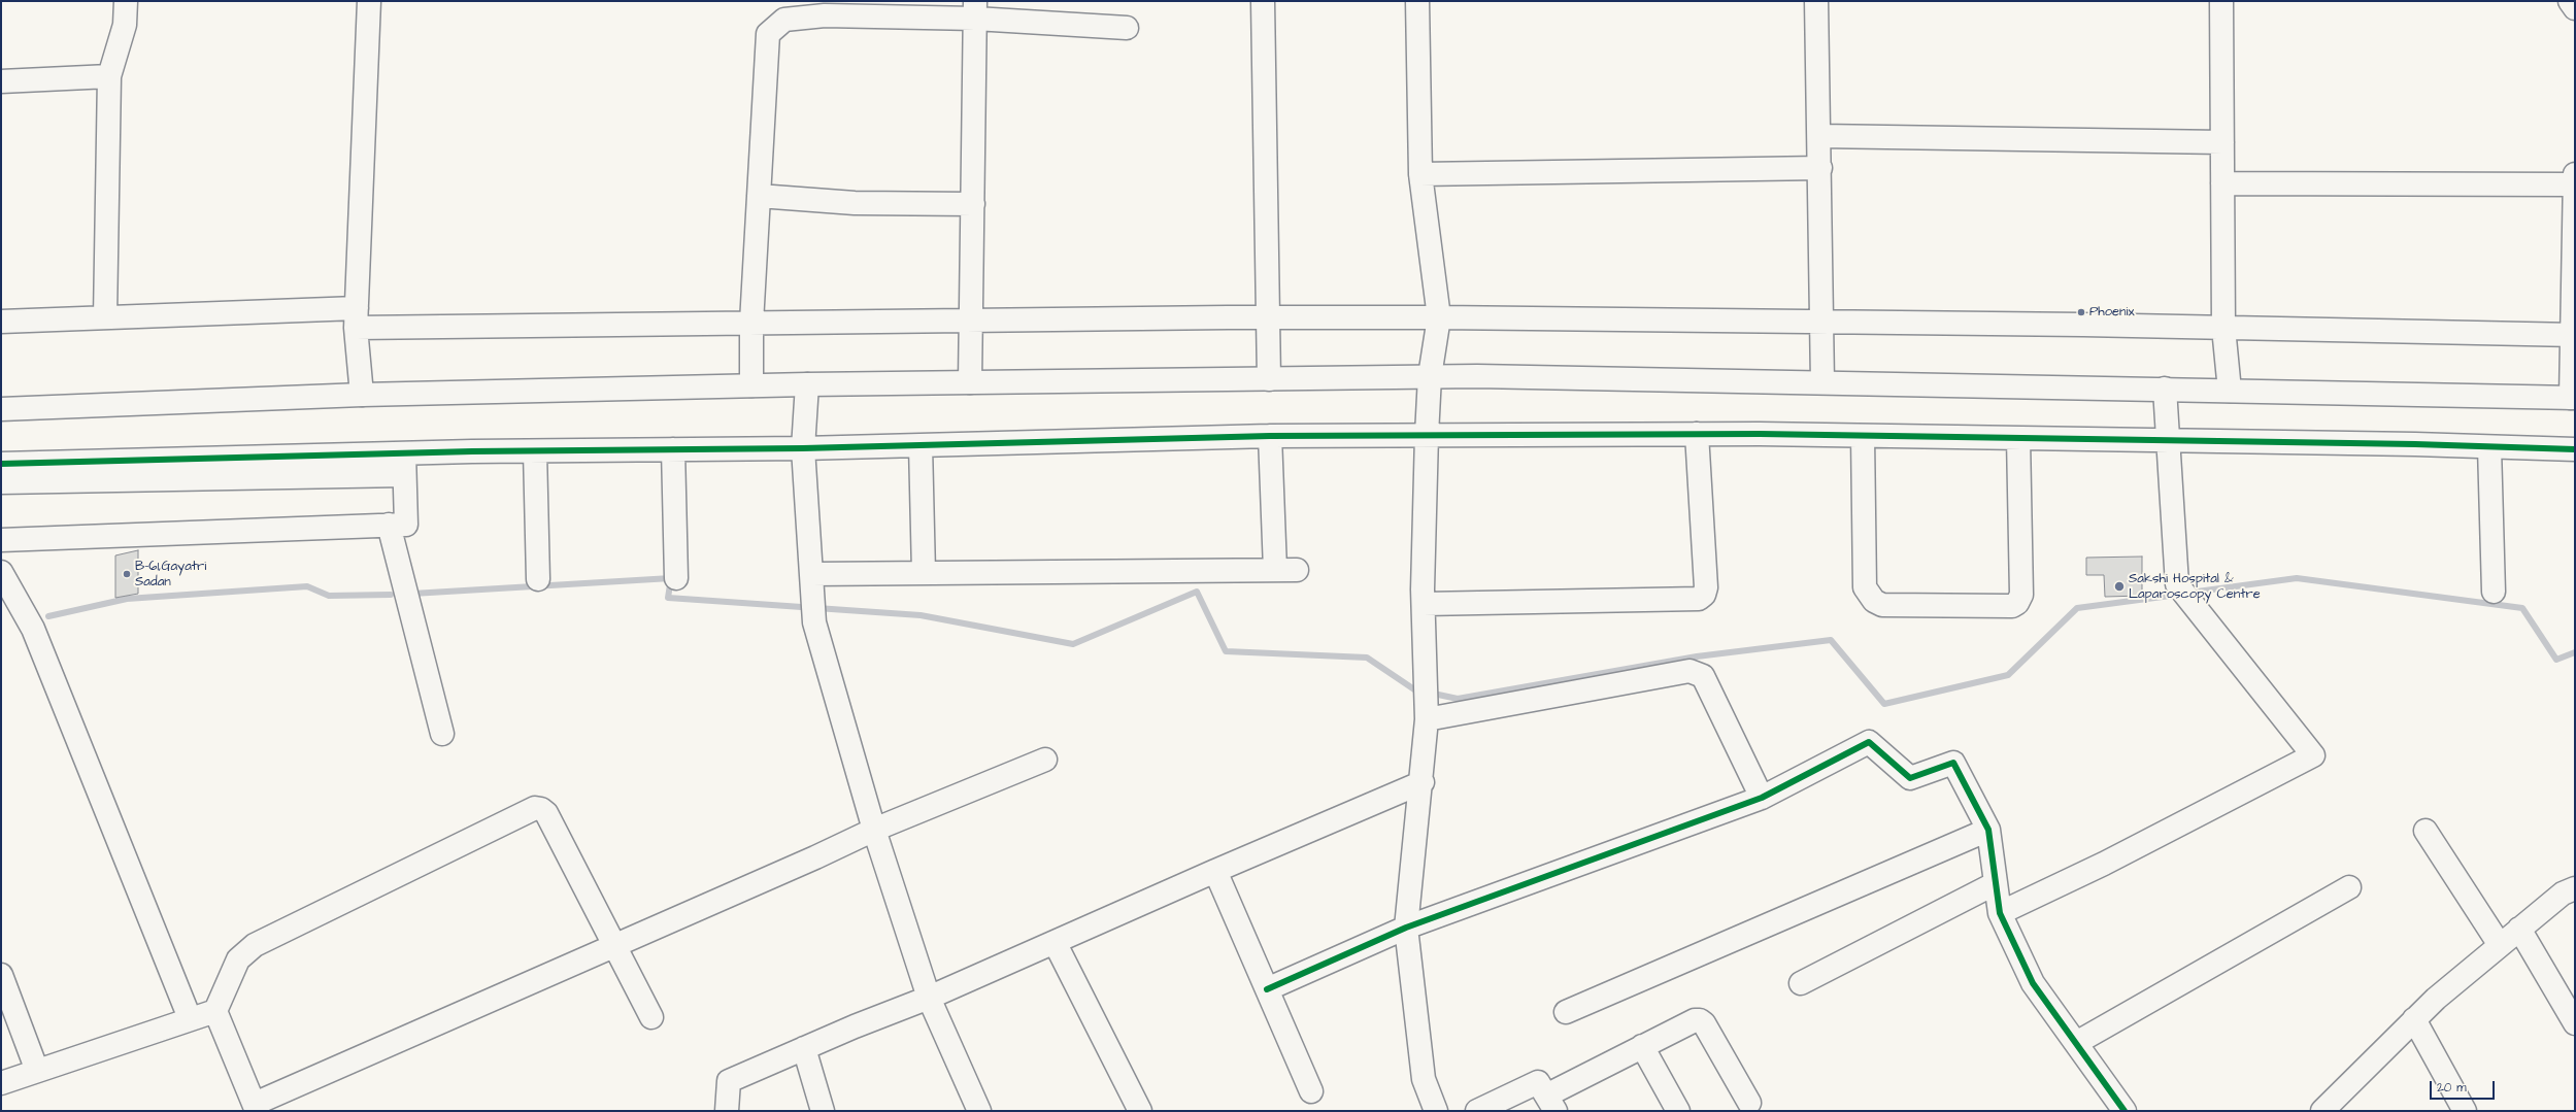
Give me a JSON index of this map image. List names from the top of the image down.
{
  "places": ["Phoenix", "B-61,Gayatri Sadan", "Sakshi Hospital & Laparoscopy Centre"],
  "scale_bar": "20 m"
}
